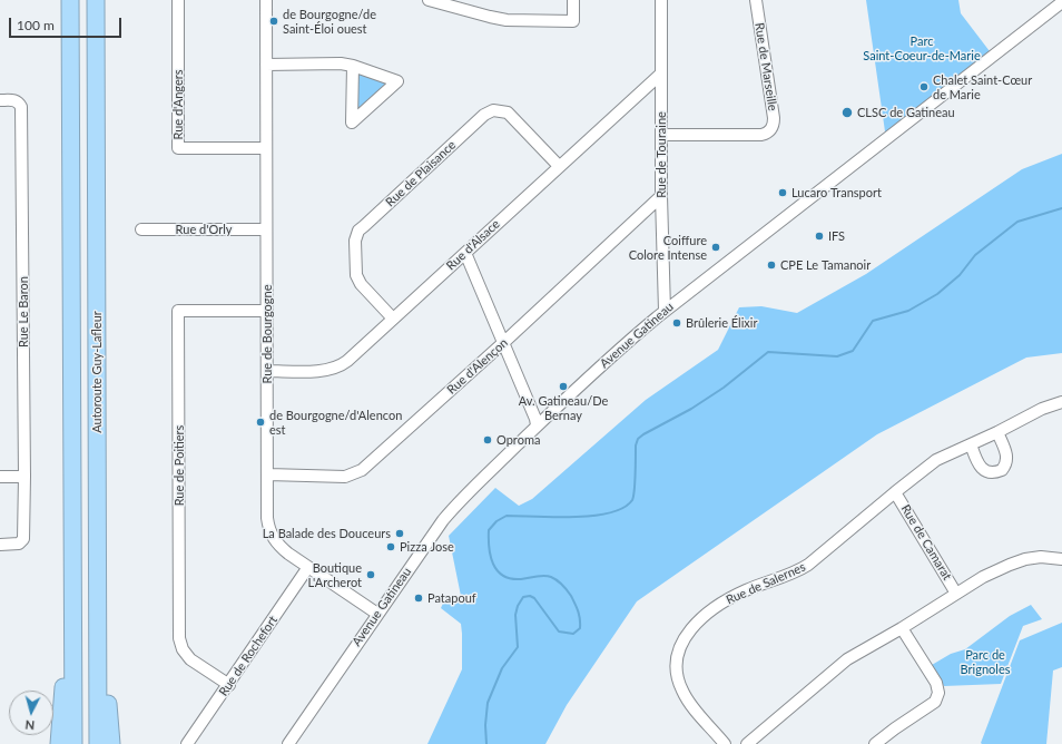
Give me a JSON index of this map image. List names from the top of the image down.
{
  "streets": {
    "highway": ["Autoroute Guy-Lafleur"],
    "street": [
      "Rue de Marseille",
      "Rue d'Angers",
      "Rue de Touraine",
      "Rue de Plaisance",
      "Rue d'Orly",
      "Rue d'Alsace",
      "Rue Le Baron",
      "Rue de Bourgogne",
      "Avenue Gatineau",
      "Rue d'Alençon",
      "Rue de Poitiers",
      "Rue de Camarat",
      "Rue de Salernes",
      "Rue de Rochefort"
    ]
  },
  "crossings": [
    ["Rue de Marseille", "Rue de Touraine"],
    ["Rue d'Angers", "Rue de Bourgogne"],
    ["Rue de Touraine", "Rue d'Alsace"],
    ["Rue de Touraine", "Avenue Gatineau"],
    ["Rue de Touraine", "Rue d'Alençon"],
    ["Rue de Plaisance", "Rue d'Alsace"],
    ["Rue d'Orly", "Rue de Bourgogne"],
    ["Rue d'Alsace", "Rue de Bourgogne"],
    ["Rue de Bourgogne", "Avenue Gatineau"],
    ["Rue de Bourgogne", "Rue d'Alençon"],
    ["Rue de Bourgogne", "Rue de Poitiers"],
    ["Rue de Bourgogne", "Rue de Rochefort"],
    ["Rue de Poitiers", "Rue de Rochefort"],
    ["Rue de Camarat", "Rue de Salernes"]
  ],
  "parks": ["Parc Saint-Coeur-de-Marie", "Parc de Brignoles"],
  "places": [
    "de Bourgogne/de Saint-Éloi ouest",
    "Chalet Saint-Cœur de Marie",
    "CLSC de Gatineau",
    "Lucaro Transport",
    "IFS",
    "Coiffure Colore Intense",
    "CPE Le Tamanoir",
    "Brûlerie Élixir",
    "Av. Gatineau/De Bernay",
    "de Bourgogne/d'Alencon est",
    "Oproma",
    "La Balade des Douceurs",
    "Pizza Jose",
    "Boutique L'Archerot",
    "Patapouf"
  ],
  "scale_bar": "100 m",
  "north": "bottom"
}
